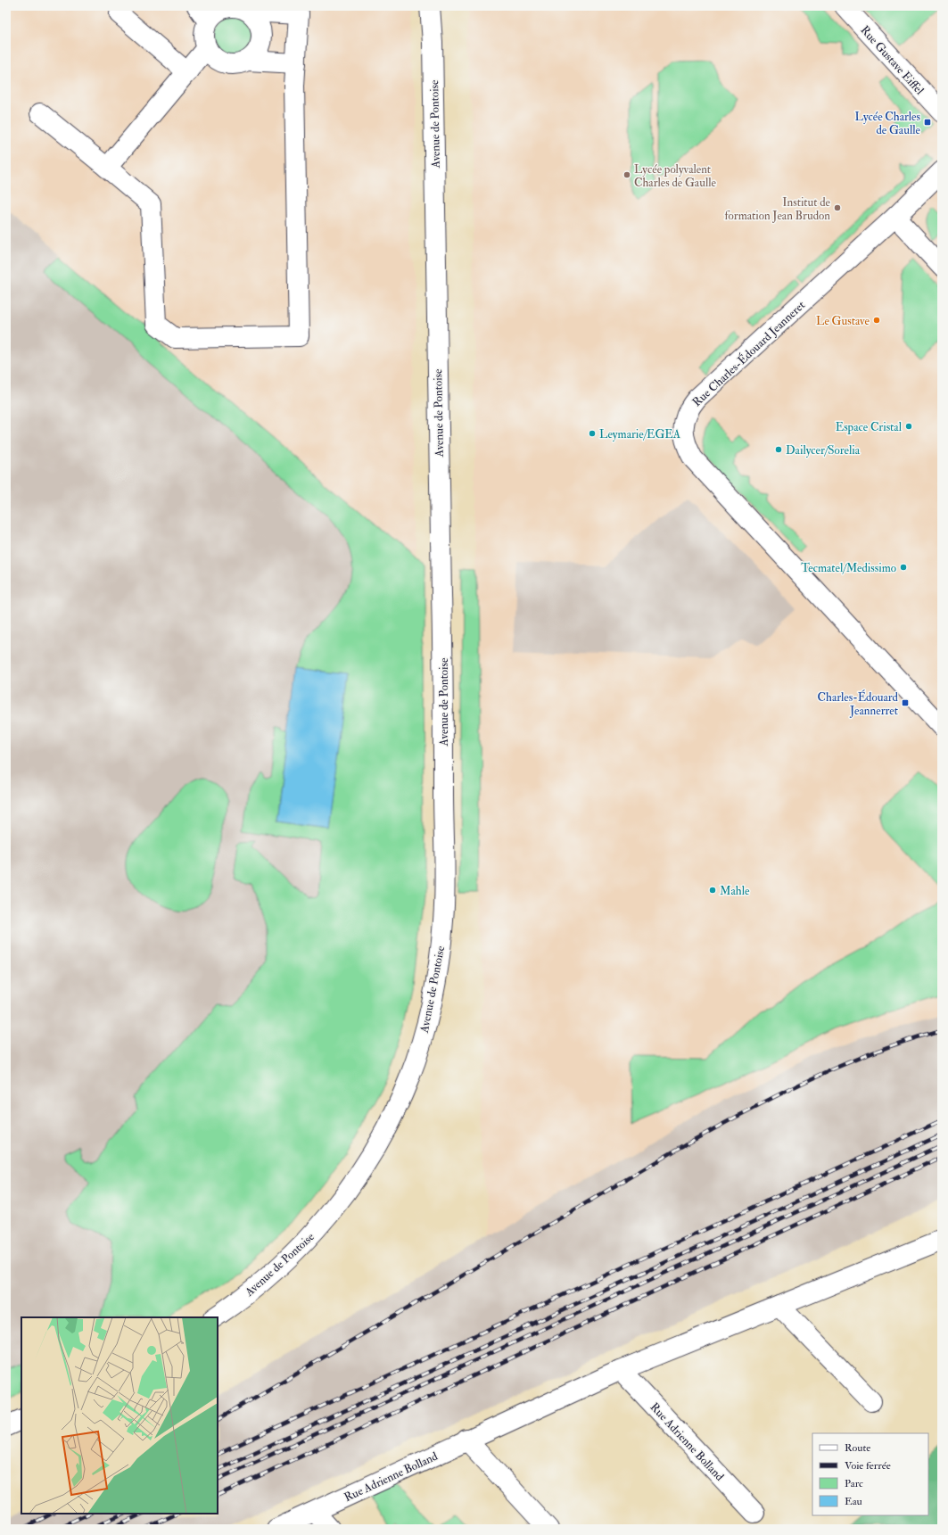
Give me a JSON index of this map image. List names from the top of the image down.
{
  "streets": {
    "street": [
      "Rue Gustave Eiffel",
      "Avenue de Pontoise",
      "Rue Charles-Édouard Jeanneret",
      "Rue Adrienne Bolland"
    ]
  },
  "places": {
    "transit": ["Lycée Charles de Gaulle", "Charles-Édouard Jeannerret"],
    "other": [
      "Lycée polyvalent Charles de Gaulle",
      "Institut de formation Jean Brudon",
      "Le Gustave",
      "Espace Cristal",
      "Leymarie/EGEA",
      "Dailycer/Sorelia",
      "Tecmatel/Medissimo",
      "Mahle"
    ]
  },
  "legend": [
    "Route",
    "Voie ferrée",
    "Parc",
    "Eau"
  ]
}
